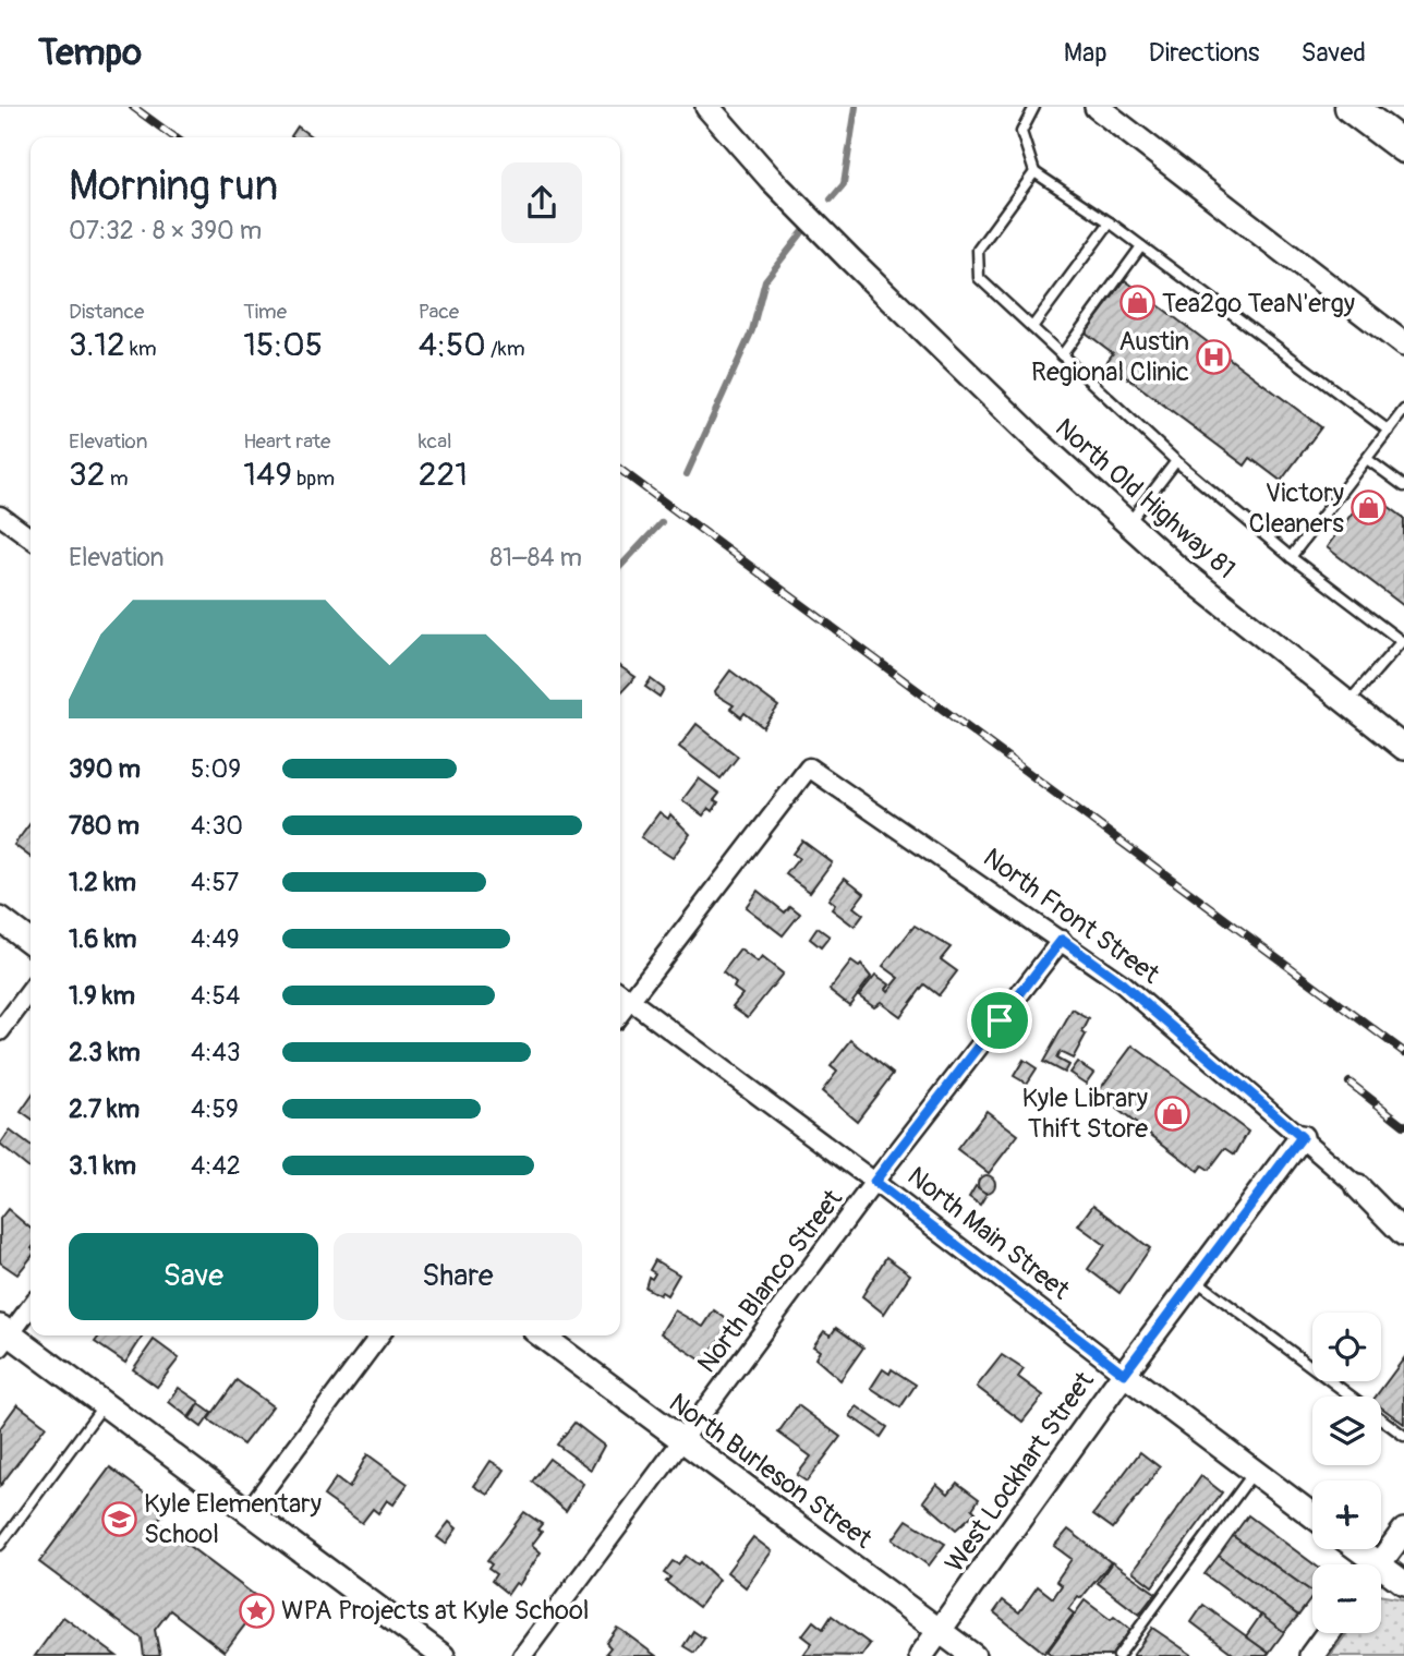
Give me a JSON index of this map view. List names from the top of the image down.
{
  "streets": {
    "street": [
      "North Old Highway 81",
      "North Front Street",
      "North Main Street",
      "North Blanco Street",
      "North Burleson Street",
      "West Lockhart Street"
    ]
  },
  "crossings": [
    ["North Front Street", "North Main Street"],
    ["North Front Street", "North Blanco Street"],
    ["North Front Street", "West Lockhart Street"],
    ["North Main Street", "North Blanco Street"],
    ["North Main Street", "West Lockhart Street"],
    ["North Blanco Street", "North Burleson Street"],
    ["North Burleson Street", "West Lockhart Street"]
  ],
  "places": {
    "shop": ["Tea2go TeaN'ergy", "Victory Cleaners", "Kyle Library Thift Store"],
    "hospital": ["Austin Regional Clinic"],
    "school or university": ["Kyle Elementary School"],
    "place": ["WPA Projects at Kyle School"]
  },
  "page": {
    "header": "Tempo",
    "nav": ["Map", "Directions", "Saved"],
    "heading": ["Morning run", "07:32 · 8 × 390 m"],
    "stats": [
      ["Distance", "3.12 km"],
      ["Time", "15:05"],
      ["Pace", "4:50 /km"],
      ["Elevation", "32 m"],
      ["Heart rate", "149 bpm"],
      ["kcal", "221"]
    ],
    "chart": ["Elevation", "81–84 m"],
    "list": [
      {
        "name": "390 m",
        "note": "5:09"
      },
      {
        "name": "780 m",
        "note": "4:30"
      },
      {
        "name": "1.2 km",
        "note": "4:57"
      },
      {
        "name": "1.6 km",
        "note": "4:49"
      },
      {
        "name": "1.9 km",
        "note": "4:54"
      },
      {
        "name": "2.3 km",
        "note": "4:43"
      },
      {
        "name": "2.7 km",
        "note": "4:59"
      },
      {
        "name": "3.1 km",
        "note": "4:42"
      }
    ],
    "buttons": ["Save", "Share"],
    "map_buttons": ["+", "−"]
  }
}
